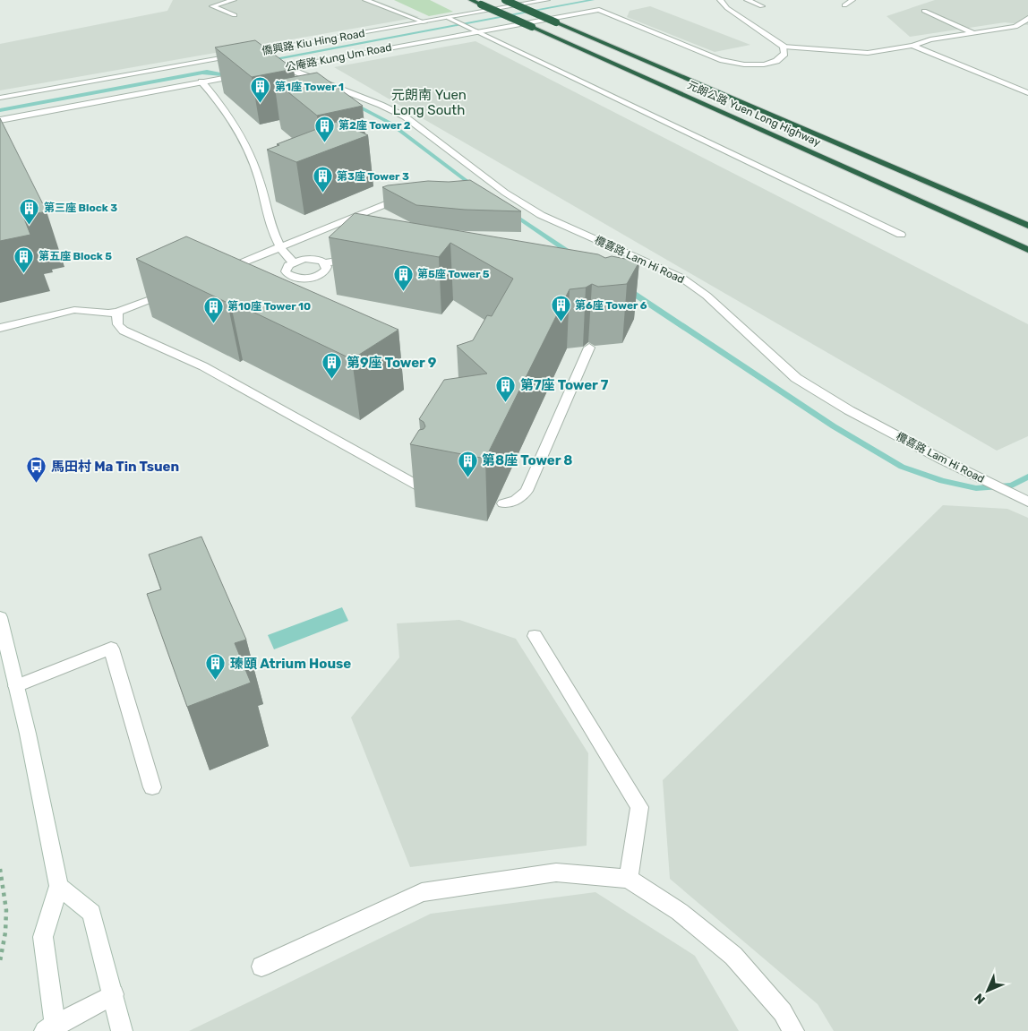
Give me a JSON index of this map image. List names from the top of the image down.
{
  "streets": {
    "highway": ["元朗公路 Yuen Long Highway"],
    "street": ["僑興路 Kiu Hing Road", "公庵路 Kung Um Road", "欖喜路 Lam Hi Road"]
  },
  "crossings": [
    ["公庵路 Kung Um Road", "欖喜路 Lam Hi Road"]
  ],
  "districts": ["元朗南 Yuen Long South"],
  "places": {
    "building": [
      "第1座 Tower 1",
      "第2座 Tower 2",
      "第3座 Tower 3",
      "第三座 Block 3",
      "第五座 Block 5",
      "第5座 Tower 5",
      "第6座 Tower 6",
      "第10座 Tower 10",
      "第9座 Tower 9",
      "第7座 Tower 7",
      "第8座 Tower 8",
      "瑧頤 Atrium House"
    ],
    "bus stop": ["馬田村 Ma Tin Tsuen"]
  },
  "north": "bottom left"
}
